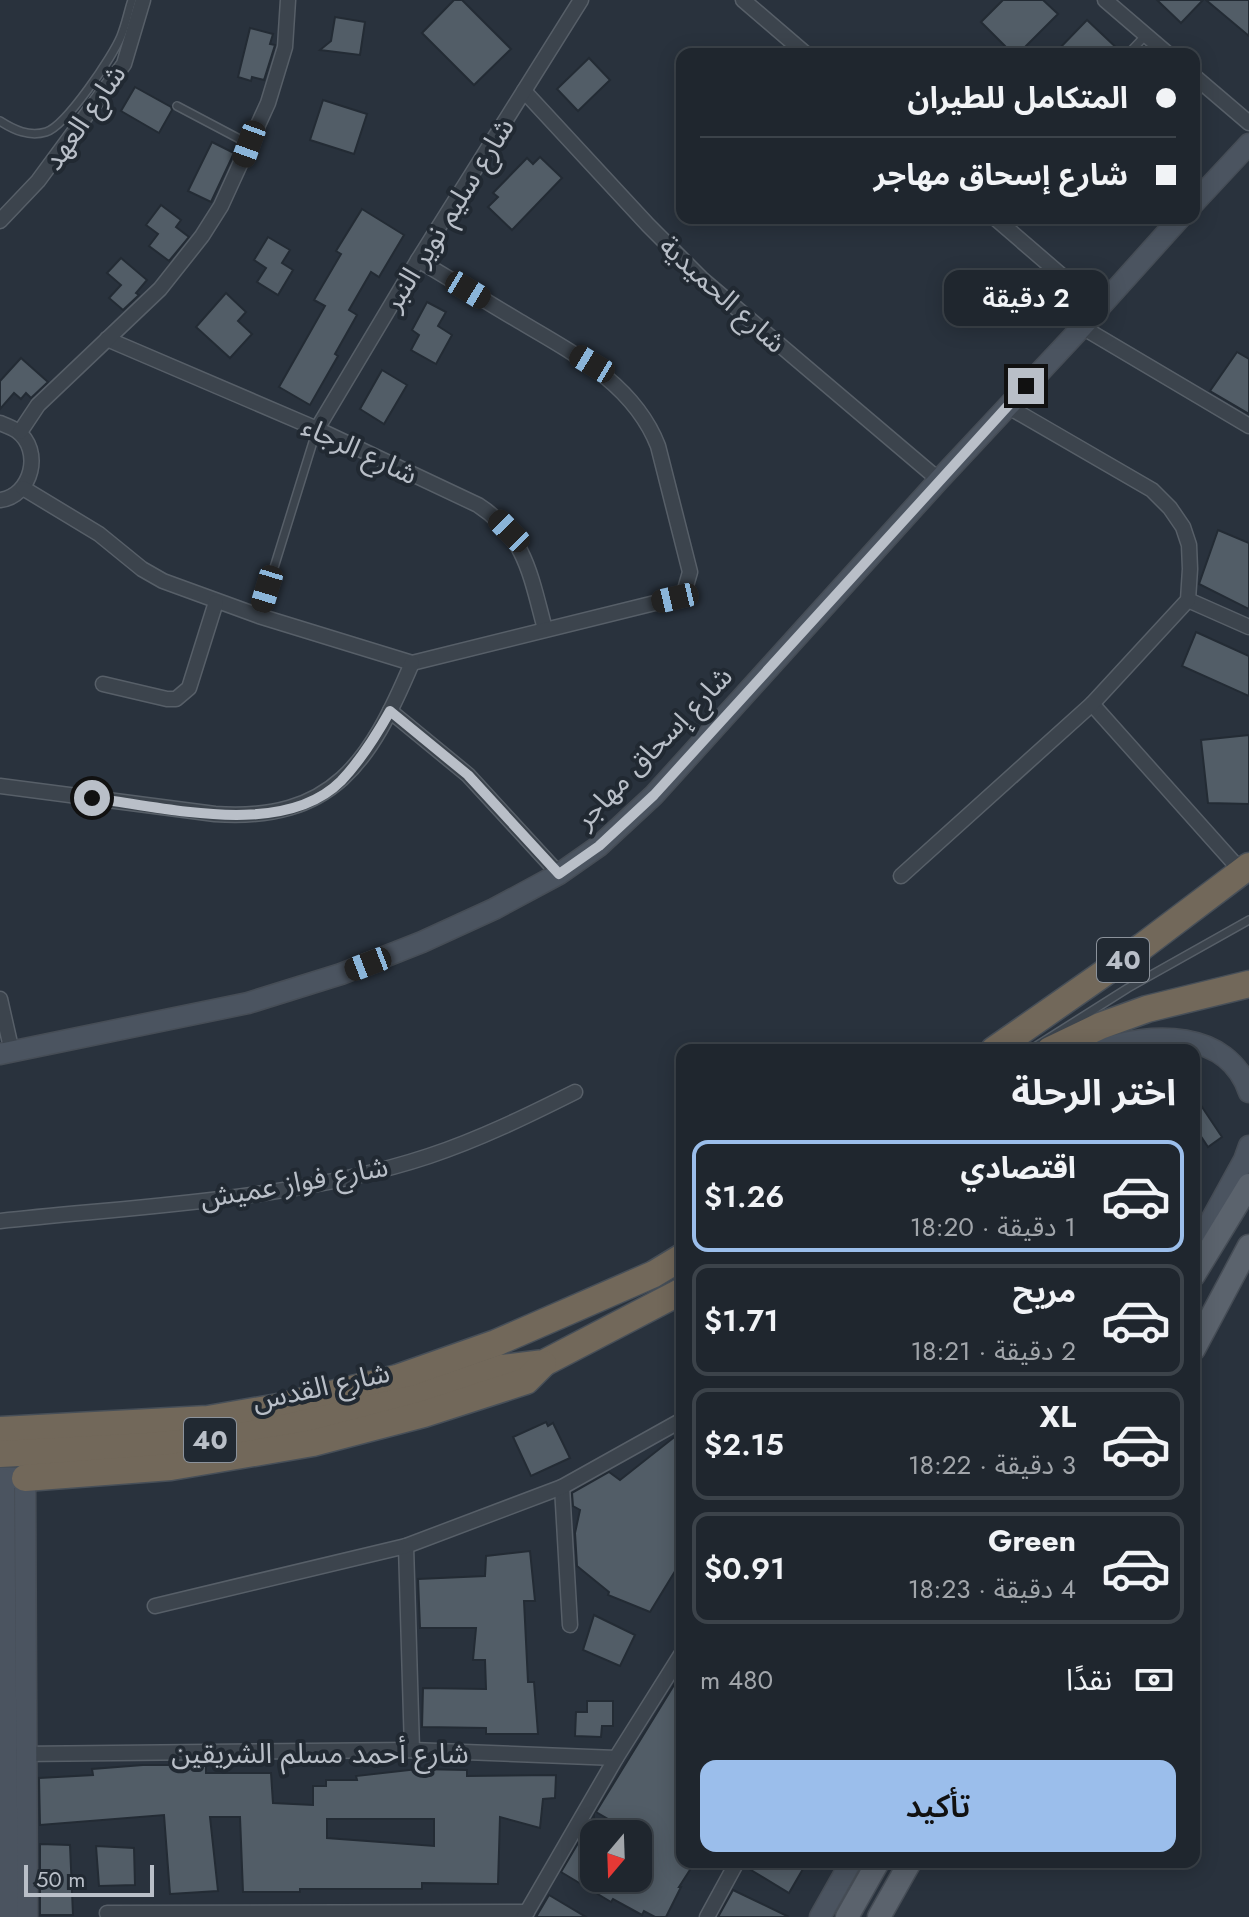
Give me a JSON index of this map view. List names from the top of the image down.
{
  "streets": {
    "highway": ["40", "شارع القدس"],
    "street": [
      "شارع العهد",
      "شارع سليم نوير النبر",
      "شارع الحميدية",
      "شارع الرجاء",
      "شارع إسحاق مهاجر",
      "شارع فواز عميش",
      "شارع أحمد مسلم الشريقين"
    ]
  },
  "crossings": [
    ["شارع سليم نوير النبر", "شارع الحميدية"],
    ["شارع سليم نوير النبر", "شارع الرجاء"],
    ["شارع الحميدية", "شارع إسحاق مهاجر"],
    ["40", "شارع القدس"]
  ],
  "scale_bar": "50 m",
  "north": "bottom",
  "page": {
    "banner": ["المتكامل للطيران", "شارع إسحاق مهاجر"],
    "bubble": "2 دقيقة",
    "heading": "اختر الرحلة",
    "list": [
      {
        "name": "اقتصادي",
        "note": "1 دقيقة · 18:20",
        "value": "$1.26"
      },
      {
        "name": "مريح",
        "note": "2 دقيقة · 18:21",
        "value": "$1.71"
      },
      {
        "name": "XL",
        "note": "3 دقيقة · 18:22",
        "value": "$2.15"
      },
      {
        "name": "Green",
        "note": "4 دقيقة · 18:23",
        "value": "$0.91"
      }
    ],
    "pay": ["نقدًا", "480 m"],
    "buttons": "تأكيد",
    "scale": "50 m"
  }
}
